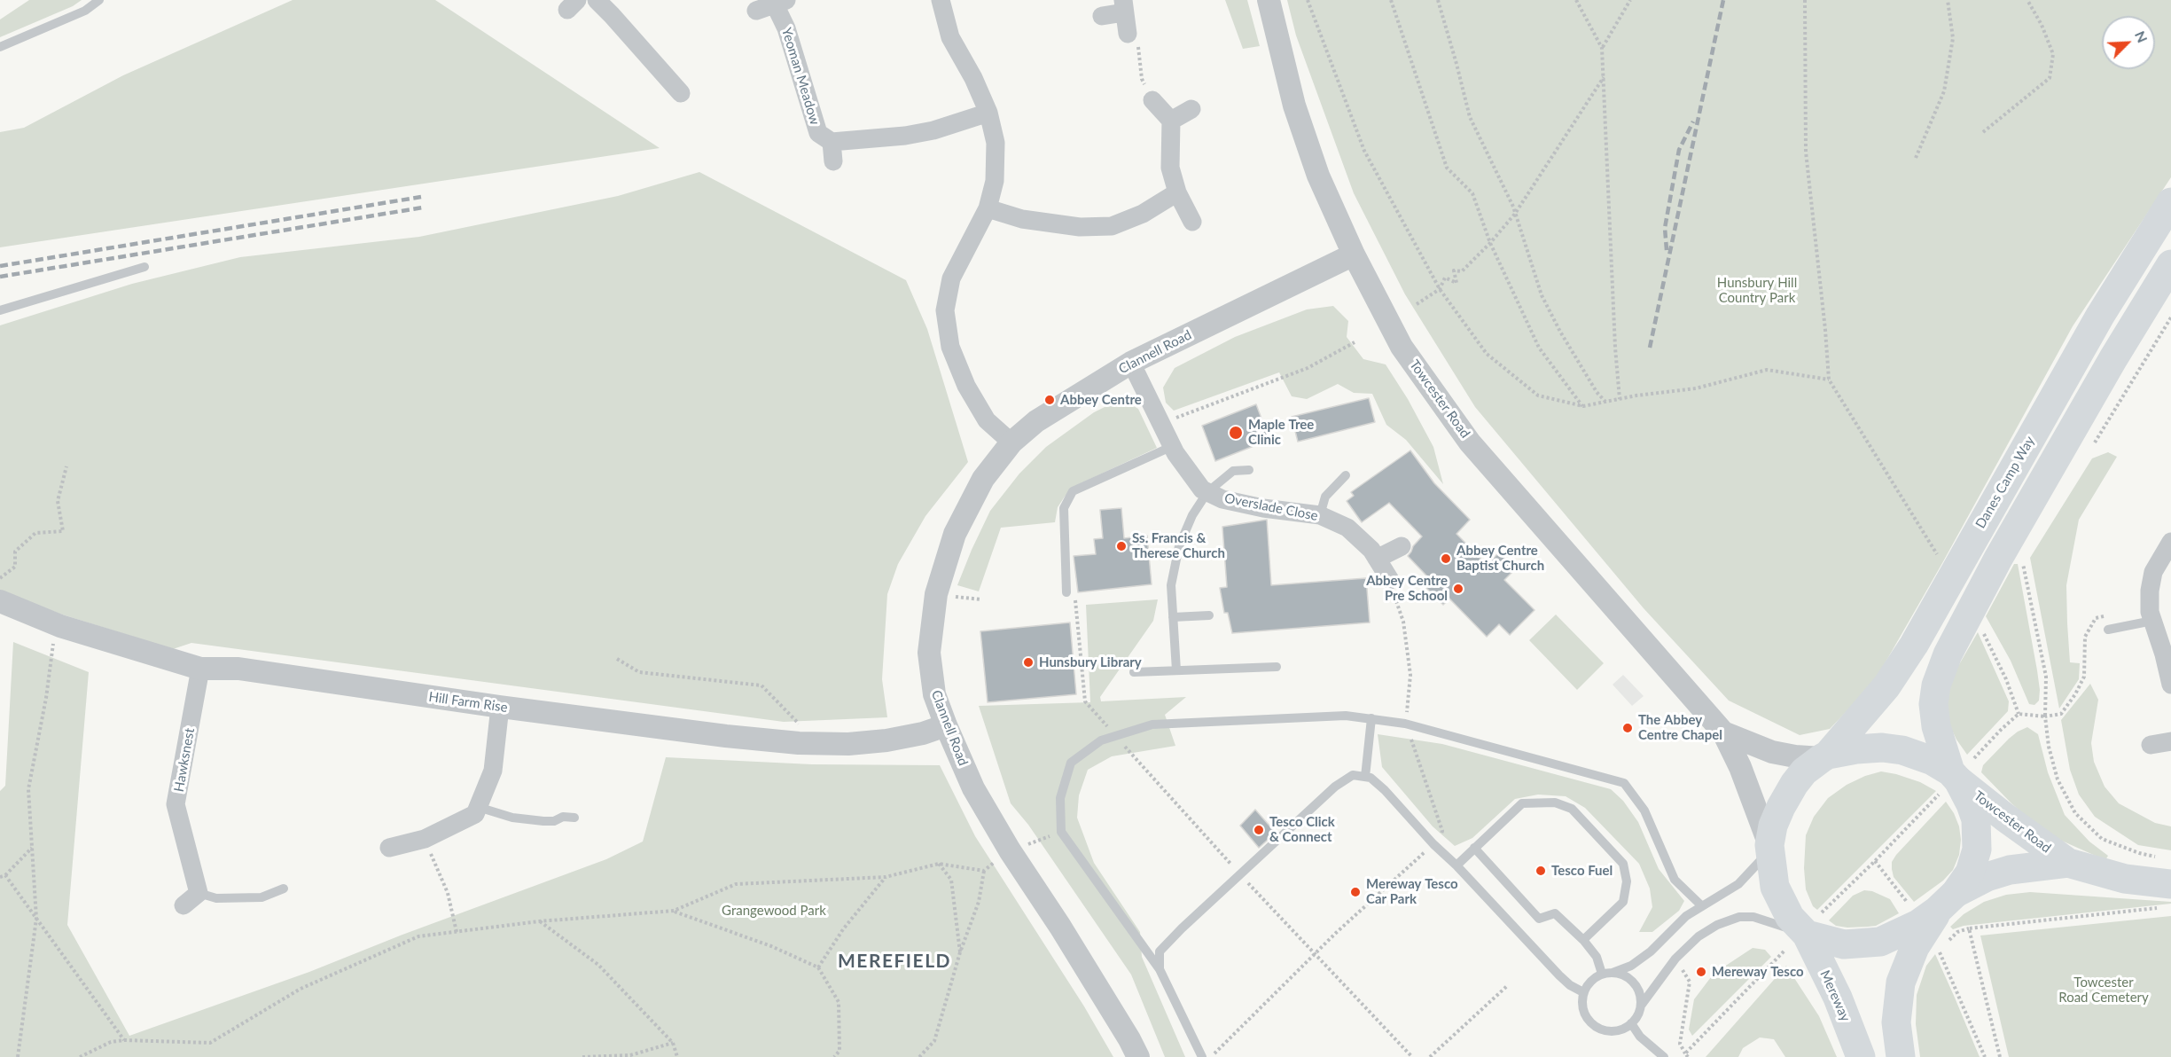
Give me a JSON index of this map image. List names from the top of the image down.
{
  "streets": {
    "main road": ["Towcester Road", "Danes Camp Way", "Mereway"],
    "street": [
      "Yeoman Meadow",
      "Clannell Road",
      "Overslade Close",
      "Hill Farm Rise",
      "Hawksnest"
    ]
  },
  "crossings": [
    ["Clannell Road", "Towcester Road"],
    ["Clannell Road", "Overslade Close"],
    ["Clannell Road", "Hill Farm Rise"],
    ["Towcester Road", "Danes Camp Way"],
    ["Towcester Road", "Mereway"],
    ["Danes Camp Way", "Mereway"],
    ["Hill Farm Rise", "Hawksnest"]
  ],
  "districts": ["MEREFIELD"],
  "parks": ["Hunsbury Hill Country Park", "Grangewood Park", "Towcester Road Cemetery"],
  "places": [
    "Abbey Centre",
    "Maple Tree Clinic",
    "Ss. Francis & Therese Church",
    "Abbey Centre Baptist Church",
    "Abbey Centre Pre School",
    "Hunsbury Library",
    "The Abbey Centre Chapel",
    "Tesco Click & Connect",
    "Tesco Fuel",
    "Mereway Tesco Car Park",
    "Mereway Tesco"
  ],
  "north": "top right"
}
